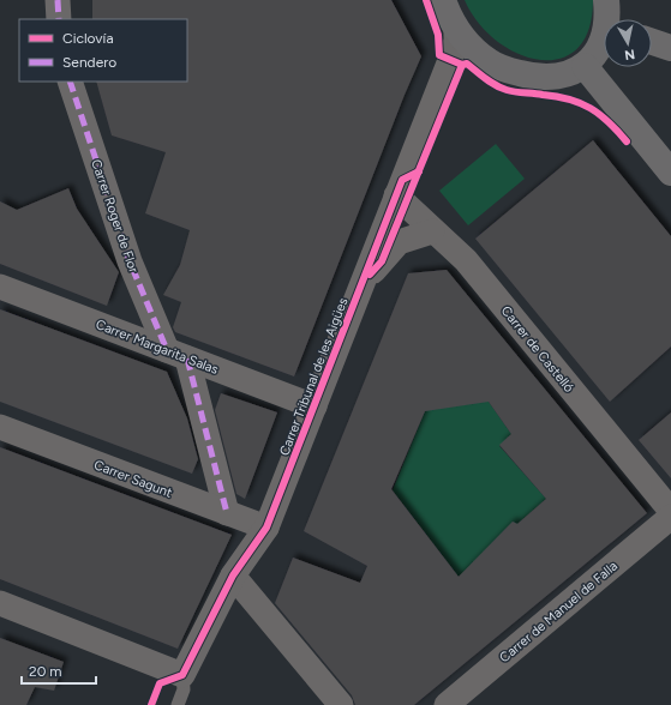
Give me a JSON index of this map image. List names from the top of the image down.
{
  "streets": {
    "street": [
      "Carrer Roger de Flor",
      "Carrer Margarita Salas",
      "Carrer de Castelló",
      "Carrer Tribunal de les Aigües",
      "Carrer Sagunt",
      "Carrer de Manuel de Falla"
    ]
  },
  "crossings": [
    ["Carrer Roger de Flor", "Carrer Margarita Salas"],
    ["Carrer Roger de Flor", "Carrer Sagunt"],
    ["Carrer Margarita Salas", "Carrer Tribunal de les Aigües"],
    ["Carrer de Castelló", "Carrer Tribunal de les Aigües"],
    ["Carrer de Castelló", "Carrer de Manuel de Falla"],
    ["Carrer Tribunal de les Aigües", "Carrer Sagunt"]
  ],
  "legend": ["Ciclovía", "Sendero"],
  "scale_bar": "20 m",
  "north": "bottom"
}
